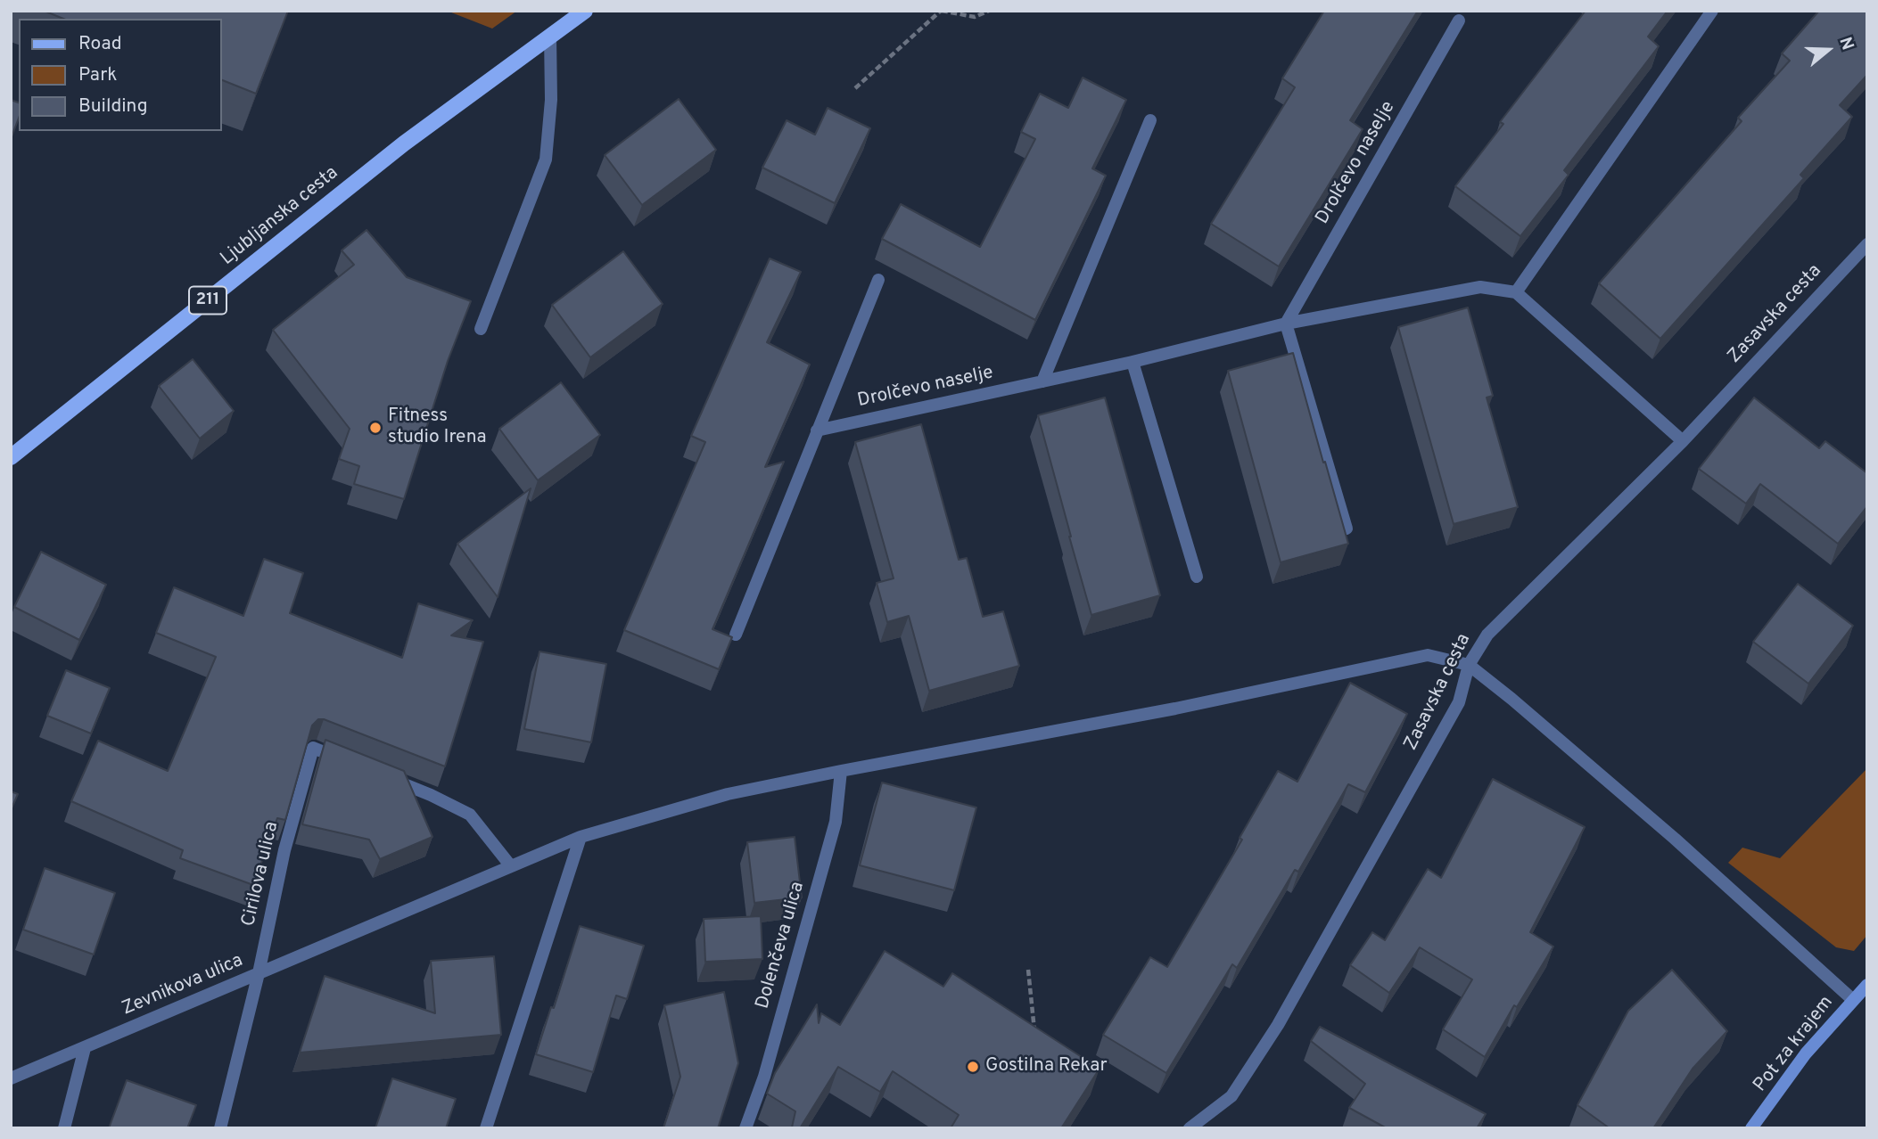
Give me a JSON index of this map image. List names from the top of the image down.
{
  "streets": {
    "main road": ["Ljubljanska cesta", "211"],
    "street": [
      "Drolčevo naselje",
      "Zasavska cesta",
      "Cirilova ulica",
      "Dolenčeva ulica",
      "Zevnikova ulica",
      "Pot za krajem"
    ]
  },
  "crossings": [
    ["Cirilova ulica", "Zevnikova ulica"]
  ],
  "places": ["Fitness studio Irena", "Gostilna Rekar"],
  "legend": ["Road", "Park", "Building"],
  "north": "right"
}
